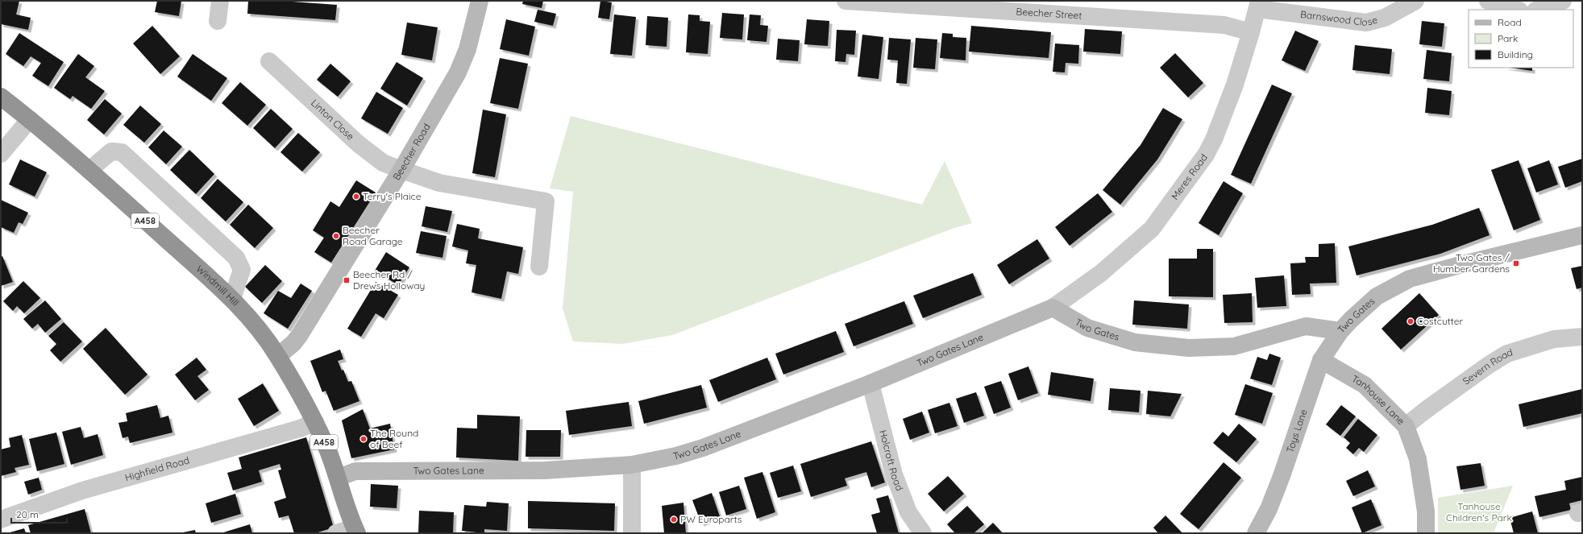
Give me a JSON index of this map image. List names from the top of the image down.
{
  "streets": {
    "highway": ["A458", "Windmill Hill"],
    "street": [
      "Beecher Street",
      "Barnswood Close",
      "Linton Close",
      "Beecher Road",
      "Meres Road",
      "Two Gates",
      "Two Gates Lane",
      "Severn Road",
      "Tanhouse Lane",
      "Toys Lane",
      "Holcroft Road",
      "Highfield Road"
    ]
  },
  "crossings": [
    ["Beecher Street", "Meres Road"],
    ["Barnswood Close", "Meres Road"],
    ["Linton Close", "Beecher Road"],
    ["Beecher Road", "Windmill Hill"],
    ["Meres Road", "Two Gates"],
    ["Meres Road", "Two Gates Lane"],
    ["Windmill Hill", "Two Gates Lane"],
    ["Windmill Hill", "Highfield Road"],
    ["Two Gates", "Two Gates Lane"],
    ["Two Gates", "Toys Lane"],
    ["Two Gates Lane", "Holcroft Road"],
    ["Severn Road", "Tanhouse Lane"],
    ["Tanhouse Lane", "Toys Lane"]
  ],
  "parks": ["Tanhouse Children's Park"],
  "places": {
    "other": [
      "Terry's Plaice",
      "Beecher Road Garage",
      "Costcutter",
      "The Round of Beef",
      "PW Europarts"
    ],
    "transit": ["Two Gates / Humber Gardens", "Beecher Rd / Drews Holloway"]
  },
  "legend": ["Road", "Park", "Building"],
  "scale_bar": "20 m"
}
